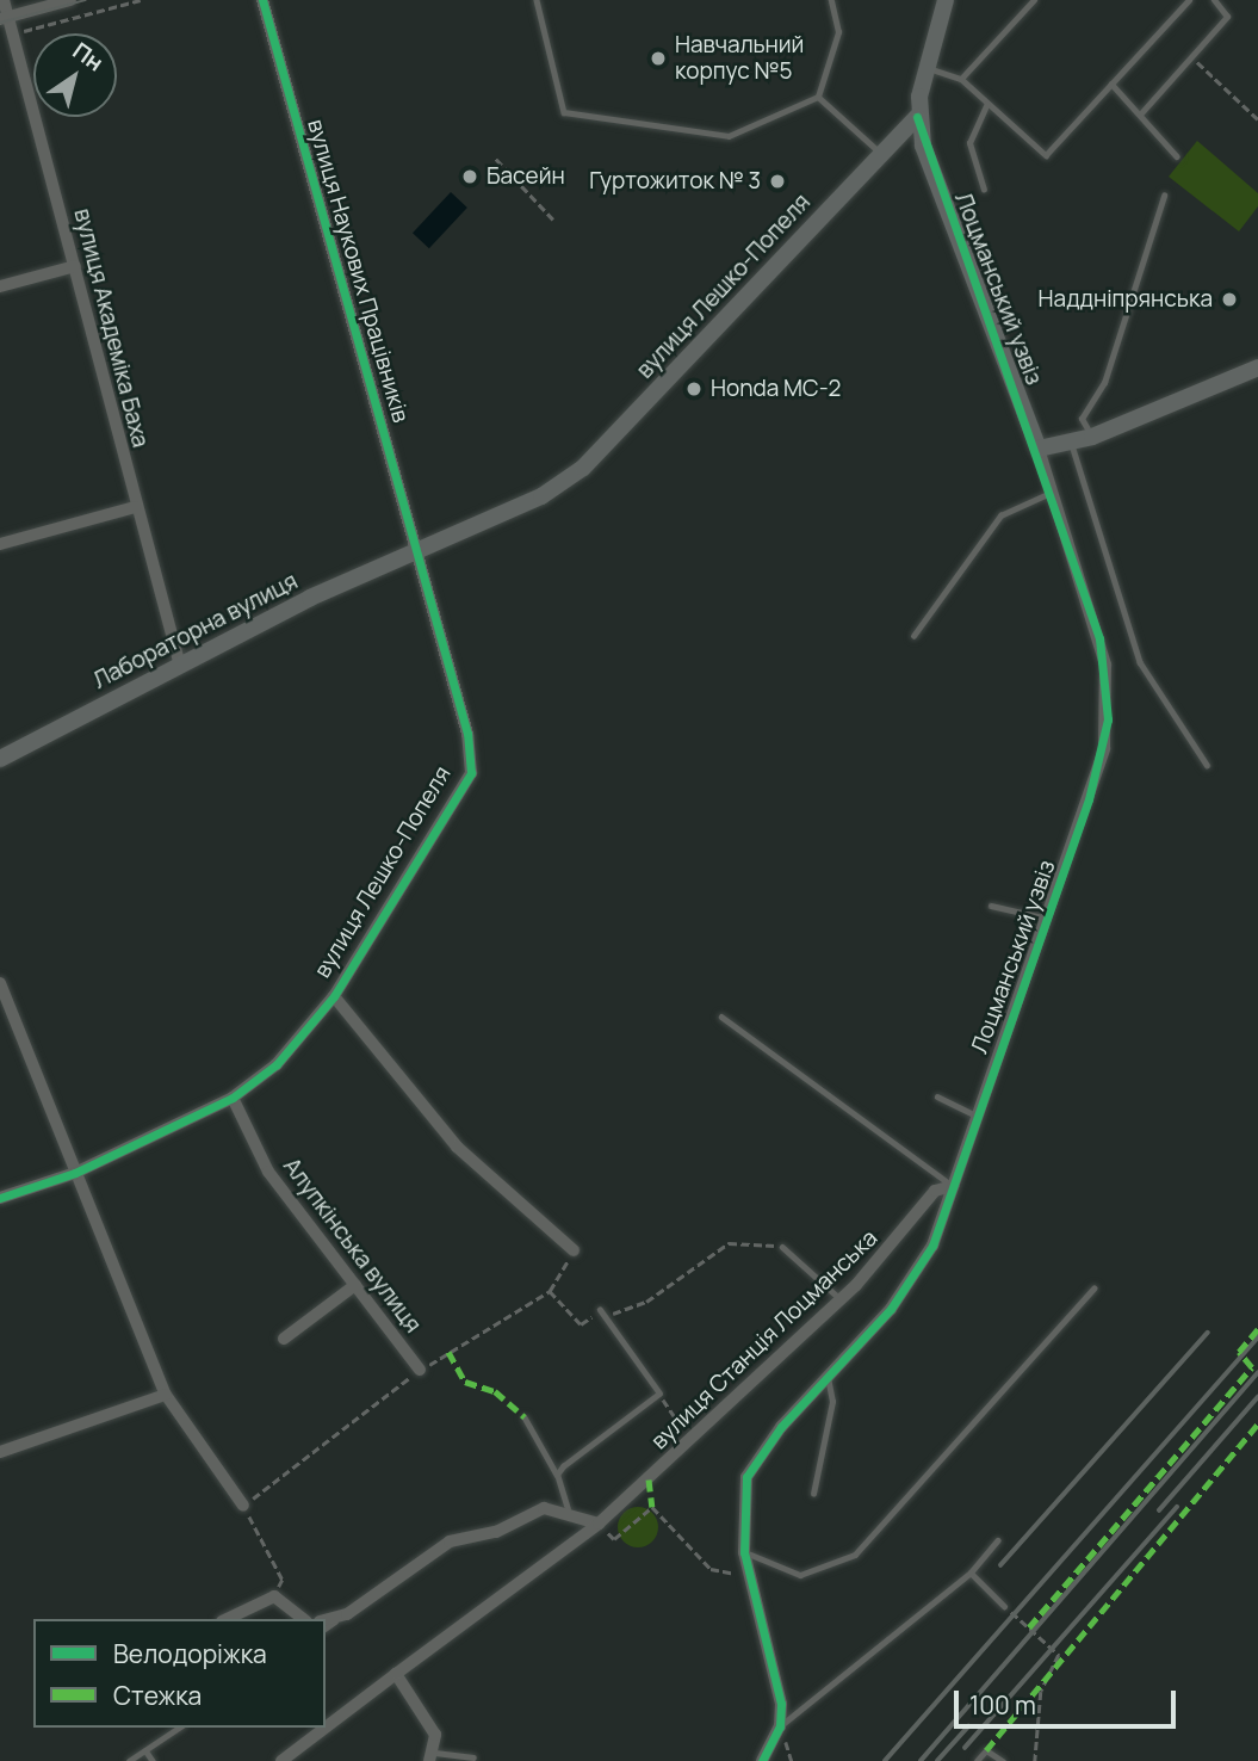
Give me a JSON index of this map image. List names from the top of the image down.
{
  "streets": {
    "main road": ["вулиця Лешко-Попеля", "Лоцманський узвіз", "Лабораторна вулиця"],
    "street": [
      "вулиця Наукових Працівників",
      "вулиця Академіка Баха",
      "Алупкінська вулиця",
      "вулиця Станція Лоцманська"
    ]
  },
  "crossings": [
    ["вулиця Наукових Працівників", "вулиця Лешко-Попеля"],
    ["вулиця Наукових Працівників", "Лабораторна вулиця"],
    ["вулиця Лешко-Попеля", "Лоцманський узвіз"],
    ["вулиця Лешко-Попеля", "Лабораторна вулиця"],
    ["Лоцманський узвіз", "вулиця Станція Лоцманська"],
    ["вулиця Академіка Баха", "Лабораторна вулиця"]
  ],
  "places": [
    "Навчальний корпус №5",
    "Басейн",
    "Гуртожиток № 3",
    "Наддніпрянська",
    "Honda МС-2"
  ],
  "legend": ["Велодоріжка", "Стежка"],
  "scale_bar": "100 m",
  "north": "top right"
}
